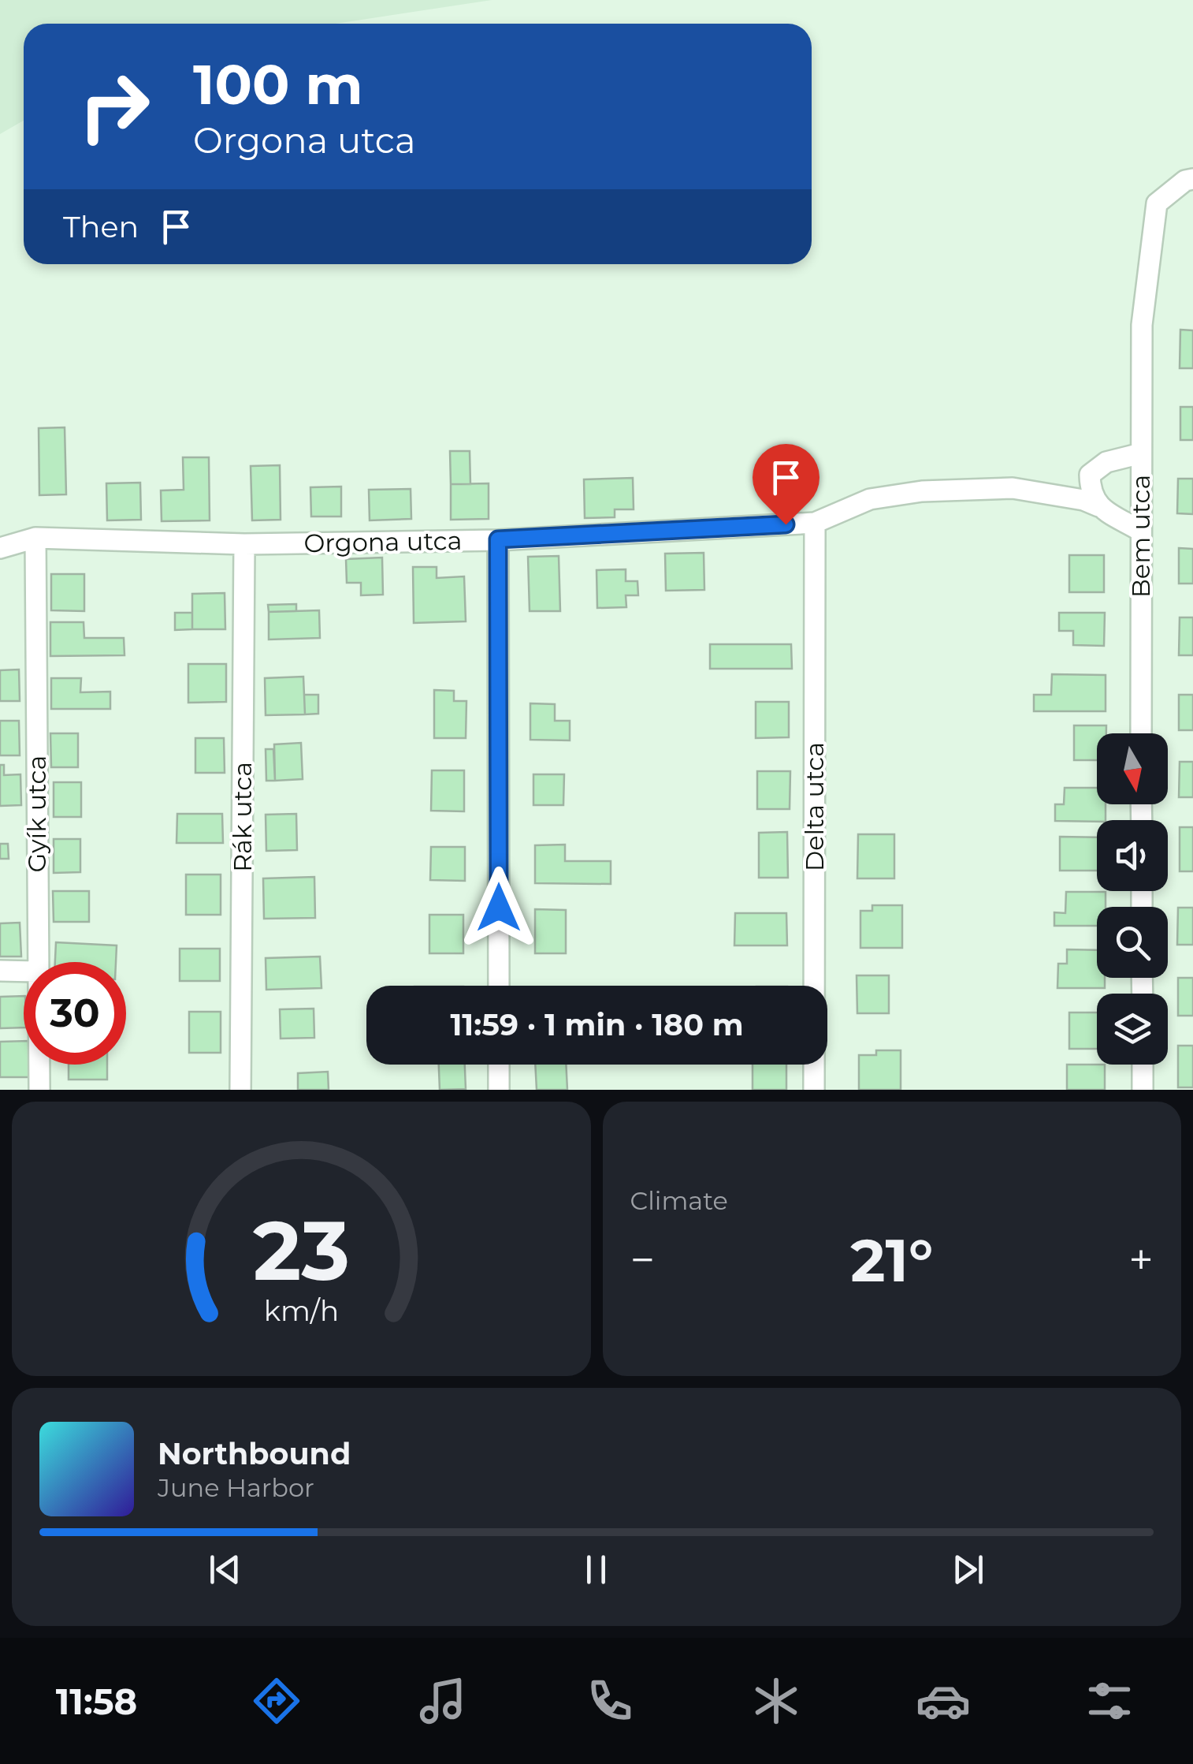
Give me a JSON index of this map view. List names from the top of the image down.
{
  "streets": {
    "street": [
      "Bem utca",
      "Orgona utca",
      "Delta utca",
      "Gyík utca",
      "Rák utca"
    ]
  },
  "crossings": [
    ["Orgona utca", "Delta utca"],
    ["Orgona utca", "Gyík utca"],
    ["Orgona utca", "Rák utca"]
  ],
  "north": "bottom",
  "page": {
    "turn": ["100 m", "Orgona utca"],
    "then": "Then",
    "limit": "30",
    "trip": "11:59 · 1 min · 180 m",
    "tile": "Climate",
    "heat": ["−", "21°", "+"],
    "song": ["Northbound", "June Harbor"],
    "tabs": "11:58",
    "gauge": ["23", "km/h"]
  }
}
